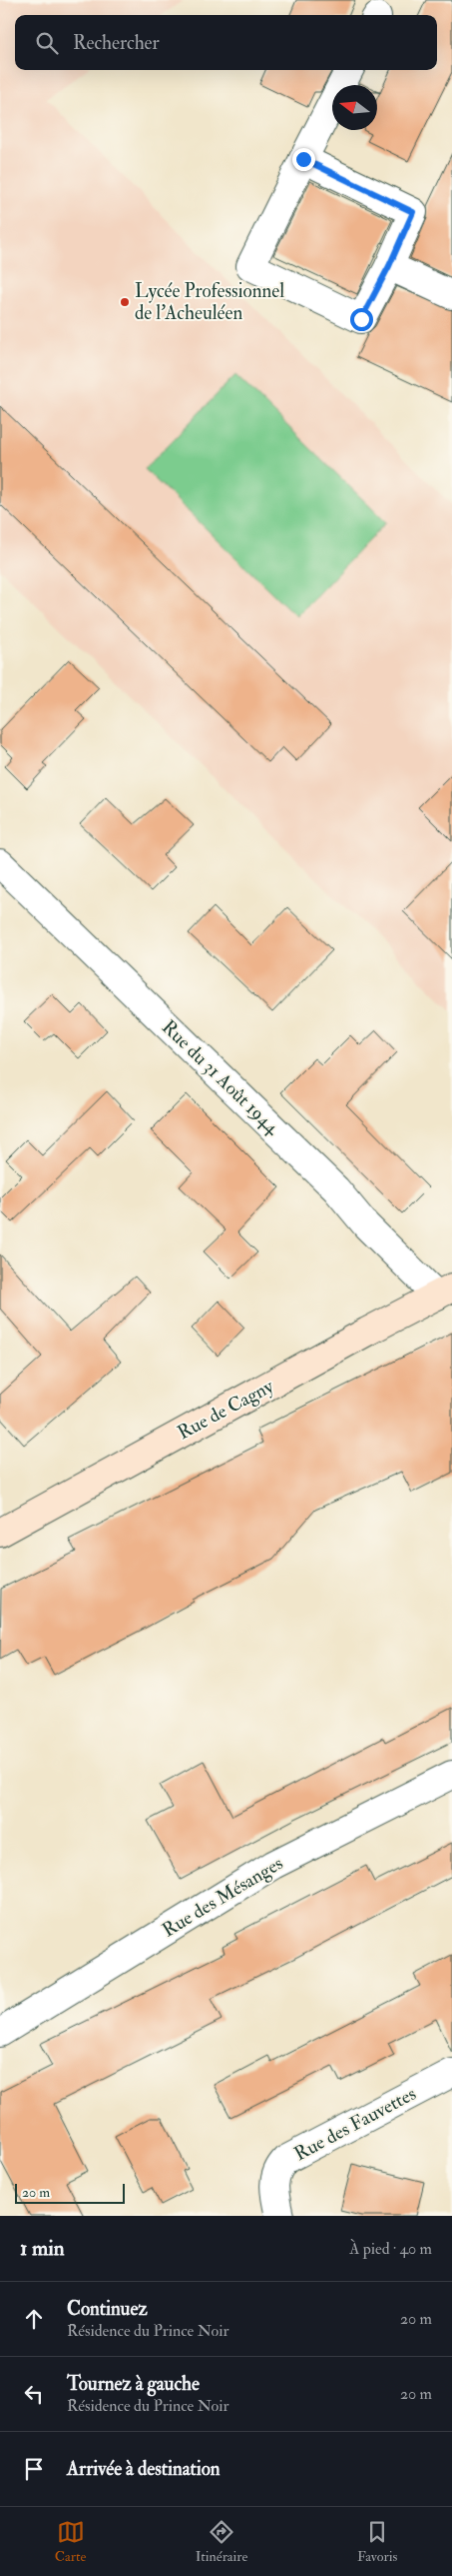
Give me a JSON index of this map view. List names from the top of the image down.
{
  "streets": {
    "main road": ["Rue de Cagny"],
    "street": ["Rue du 31 Août 1944", "Rue des Mésanges", "Rue des Fauvettes"]
  },
  "crossings": [
    ["Rue du 31 Août 1944", "Rue de Cagny"]
  ],
  "places": ["Lycée Professionnel de l'Acheuléen"],
  "scale_bar": "20 m",
  "north": "left",
  "page": {
    "search": "Rechercher",
    "scale": "20 m",
    "heading": ["1 min", "À pied · 40 m"],
    "list": [
      ["Continuez", "Résidence du Prince Noir", "20 m"],
      ["Tournez à gauche", "Résidence du Prince Noir", "20 m"],
      "Arrivée à destination"
    ],
    "nav": ["Carte", "Itinéraire", "Favoris"]
  }
}
